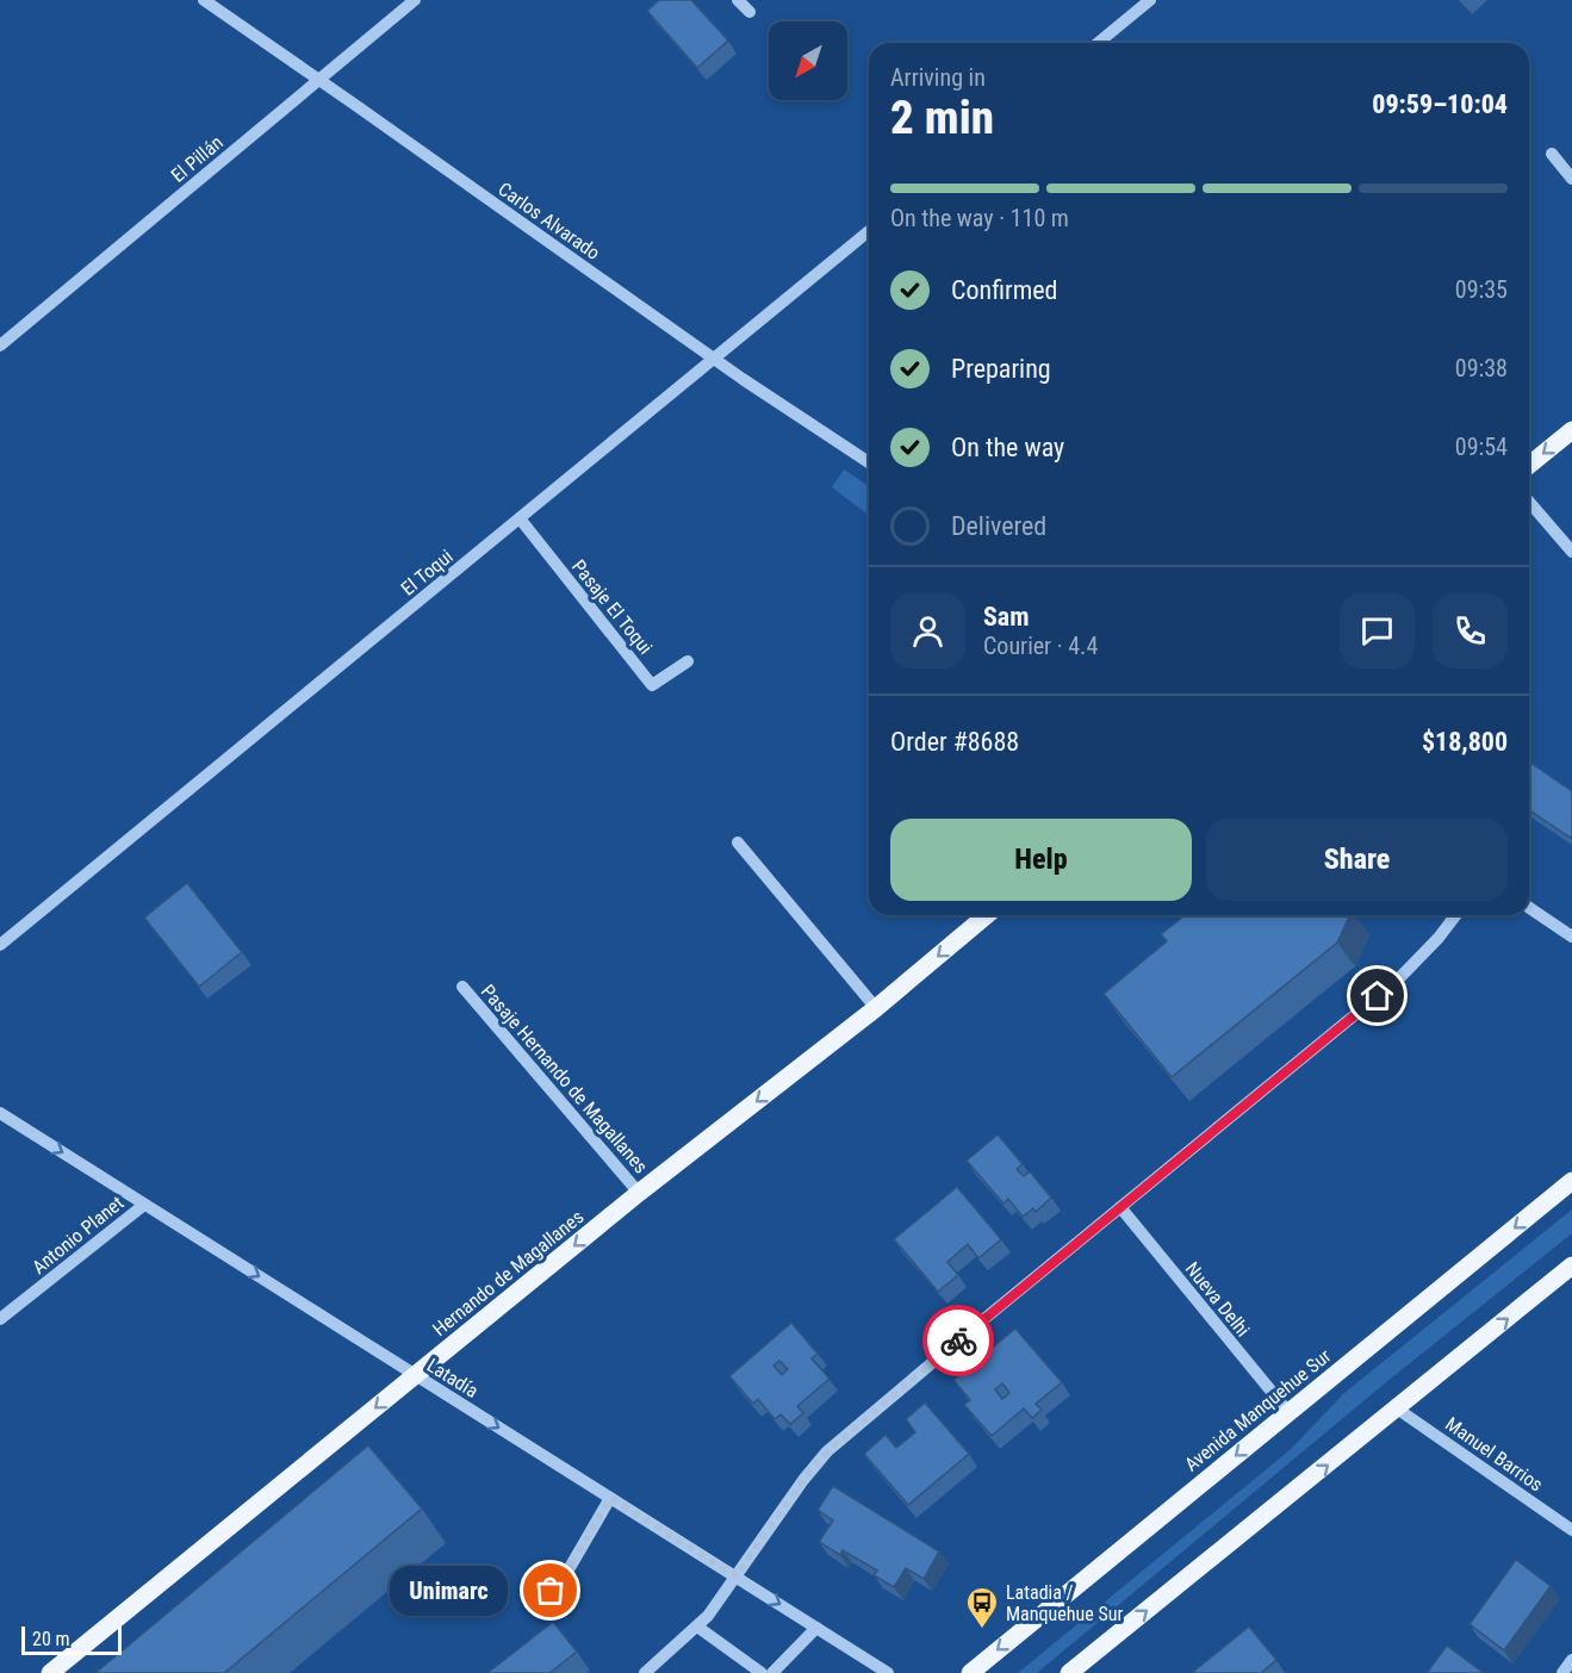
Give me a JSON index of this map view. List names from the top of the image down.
{
  "streets": {
    "main road": ["Hernando de Magallanes", "Avenida Manquehue Sur"],
    "street": [
      "El Pillán",
      "Carlos Alvarado",
      "El Toqui",
      "Pasaje El Toqui",
      "Pasaje Hernando de Magallanes",
      "Antonio Planet",
      "Nueva Delhi",
      "Latadía",
      "Manuel Barrios"
    ]
  },
  "crossings": [
    ["El Pillán", "Carlos Alvarado"],
    ["Carlos Alvarado", "El Toqui"],
    ["El Toqui", "Pasaje El Toqui"],
    ["Pasaje Hernando de Magallanes", "Hernando de Magallanes"],
    ["Antonio Planet", "Latadía"],
    ["Hernando de Magallanes", "Latadía"],
    ["Nueva Delhi", "Avenida Manquehue Sur"]
  ],
  "one_way": ["Hernando de Magallanes", "Latadía"],
  "places": {
    "other": ["Unimarc"],
    "bus stop": ["Latadia / Manquehue Sur"]
  },
  "scale_bar": "20 m",
  "north": "bottom left",
  "page": {
    "heading": ["2 min", "Arriving in", "09:59–10:04"],
    "panel": [
      "Sam",
      "Courier · 4.4",
      "Order #8688",
      "$18,800"
    ],
    "bar": "On the way · 110 m",
    "list": [
      ["Confirmed", "09:35"],
      ["Preparing", "09:38"],
      ["On the way", "09:54"],
      "Delivered"
    ],
    "buttons": ["Help", "Share"],
    "bubble": "Unimarc",
    "scale": "20 m"
  }
}
